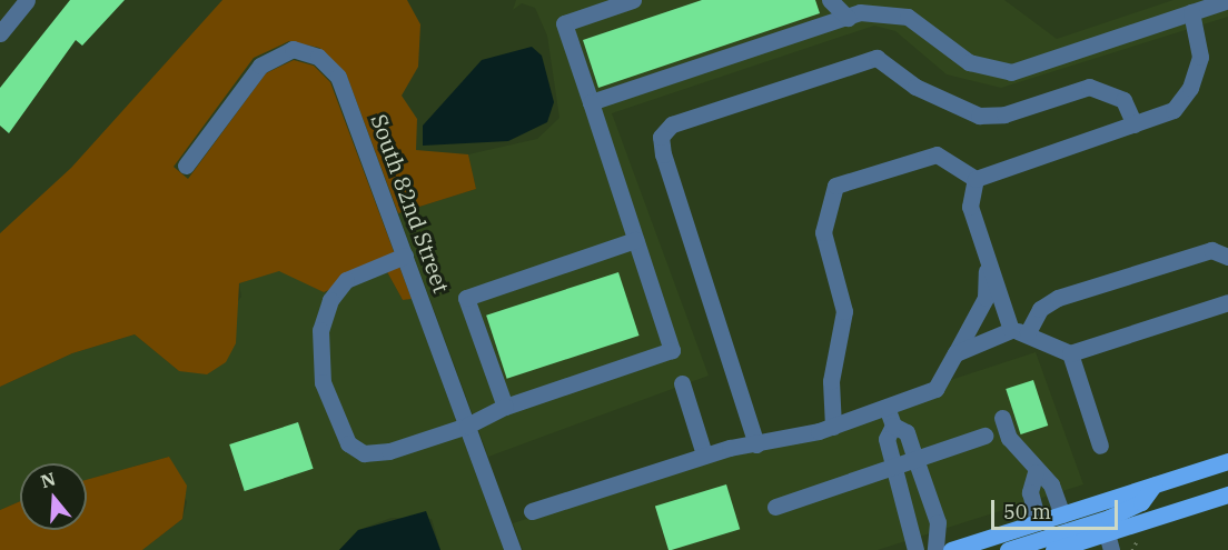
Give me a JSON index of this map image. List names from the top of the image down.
{
  "streets": {
    "street": ["South 82nd Street"]
  },
  "scale_bar": "50 m",
  "north": "top"
}
